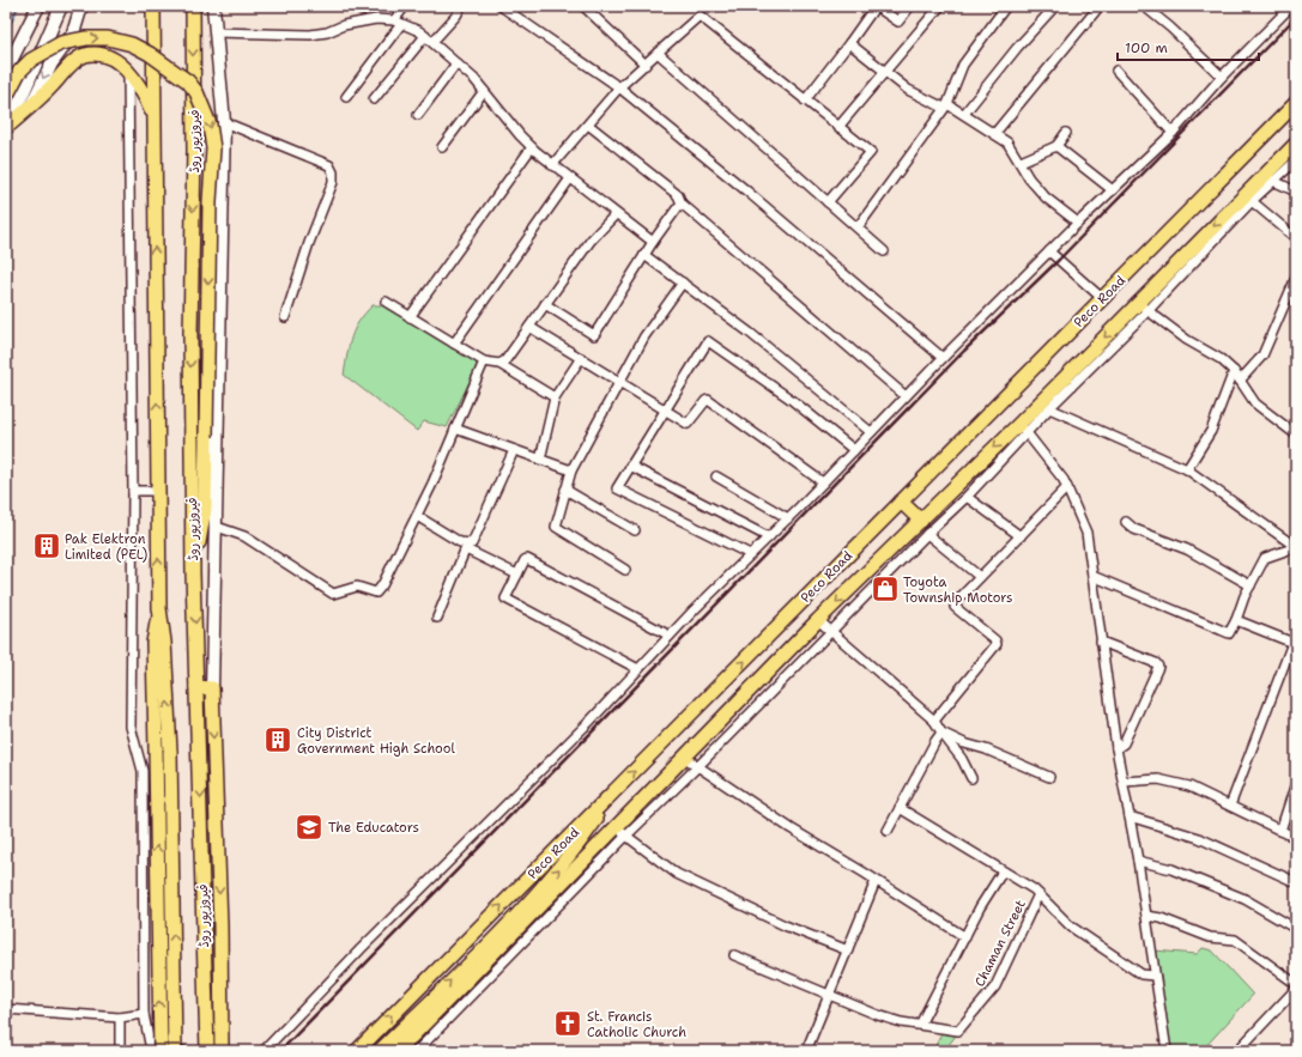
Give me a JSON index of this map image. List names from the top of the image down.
{
  "streets": {
    "main road": ["فیروزپور روڈ", "Peco Road"],
    "street": ["Chaman Street"]
  },
  "places": {
    "building": ["Pak Elektron Limited (PEL)", "City District Government High School"],
    "shop": ["Toyota Township Motors"],
    "school or university": ["The Educators"],
    "church": ["St. Francis Catholic Church"]
  },
  "scale_bar": "100 m"
}
